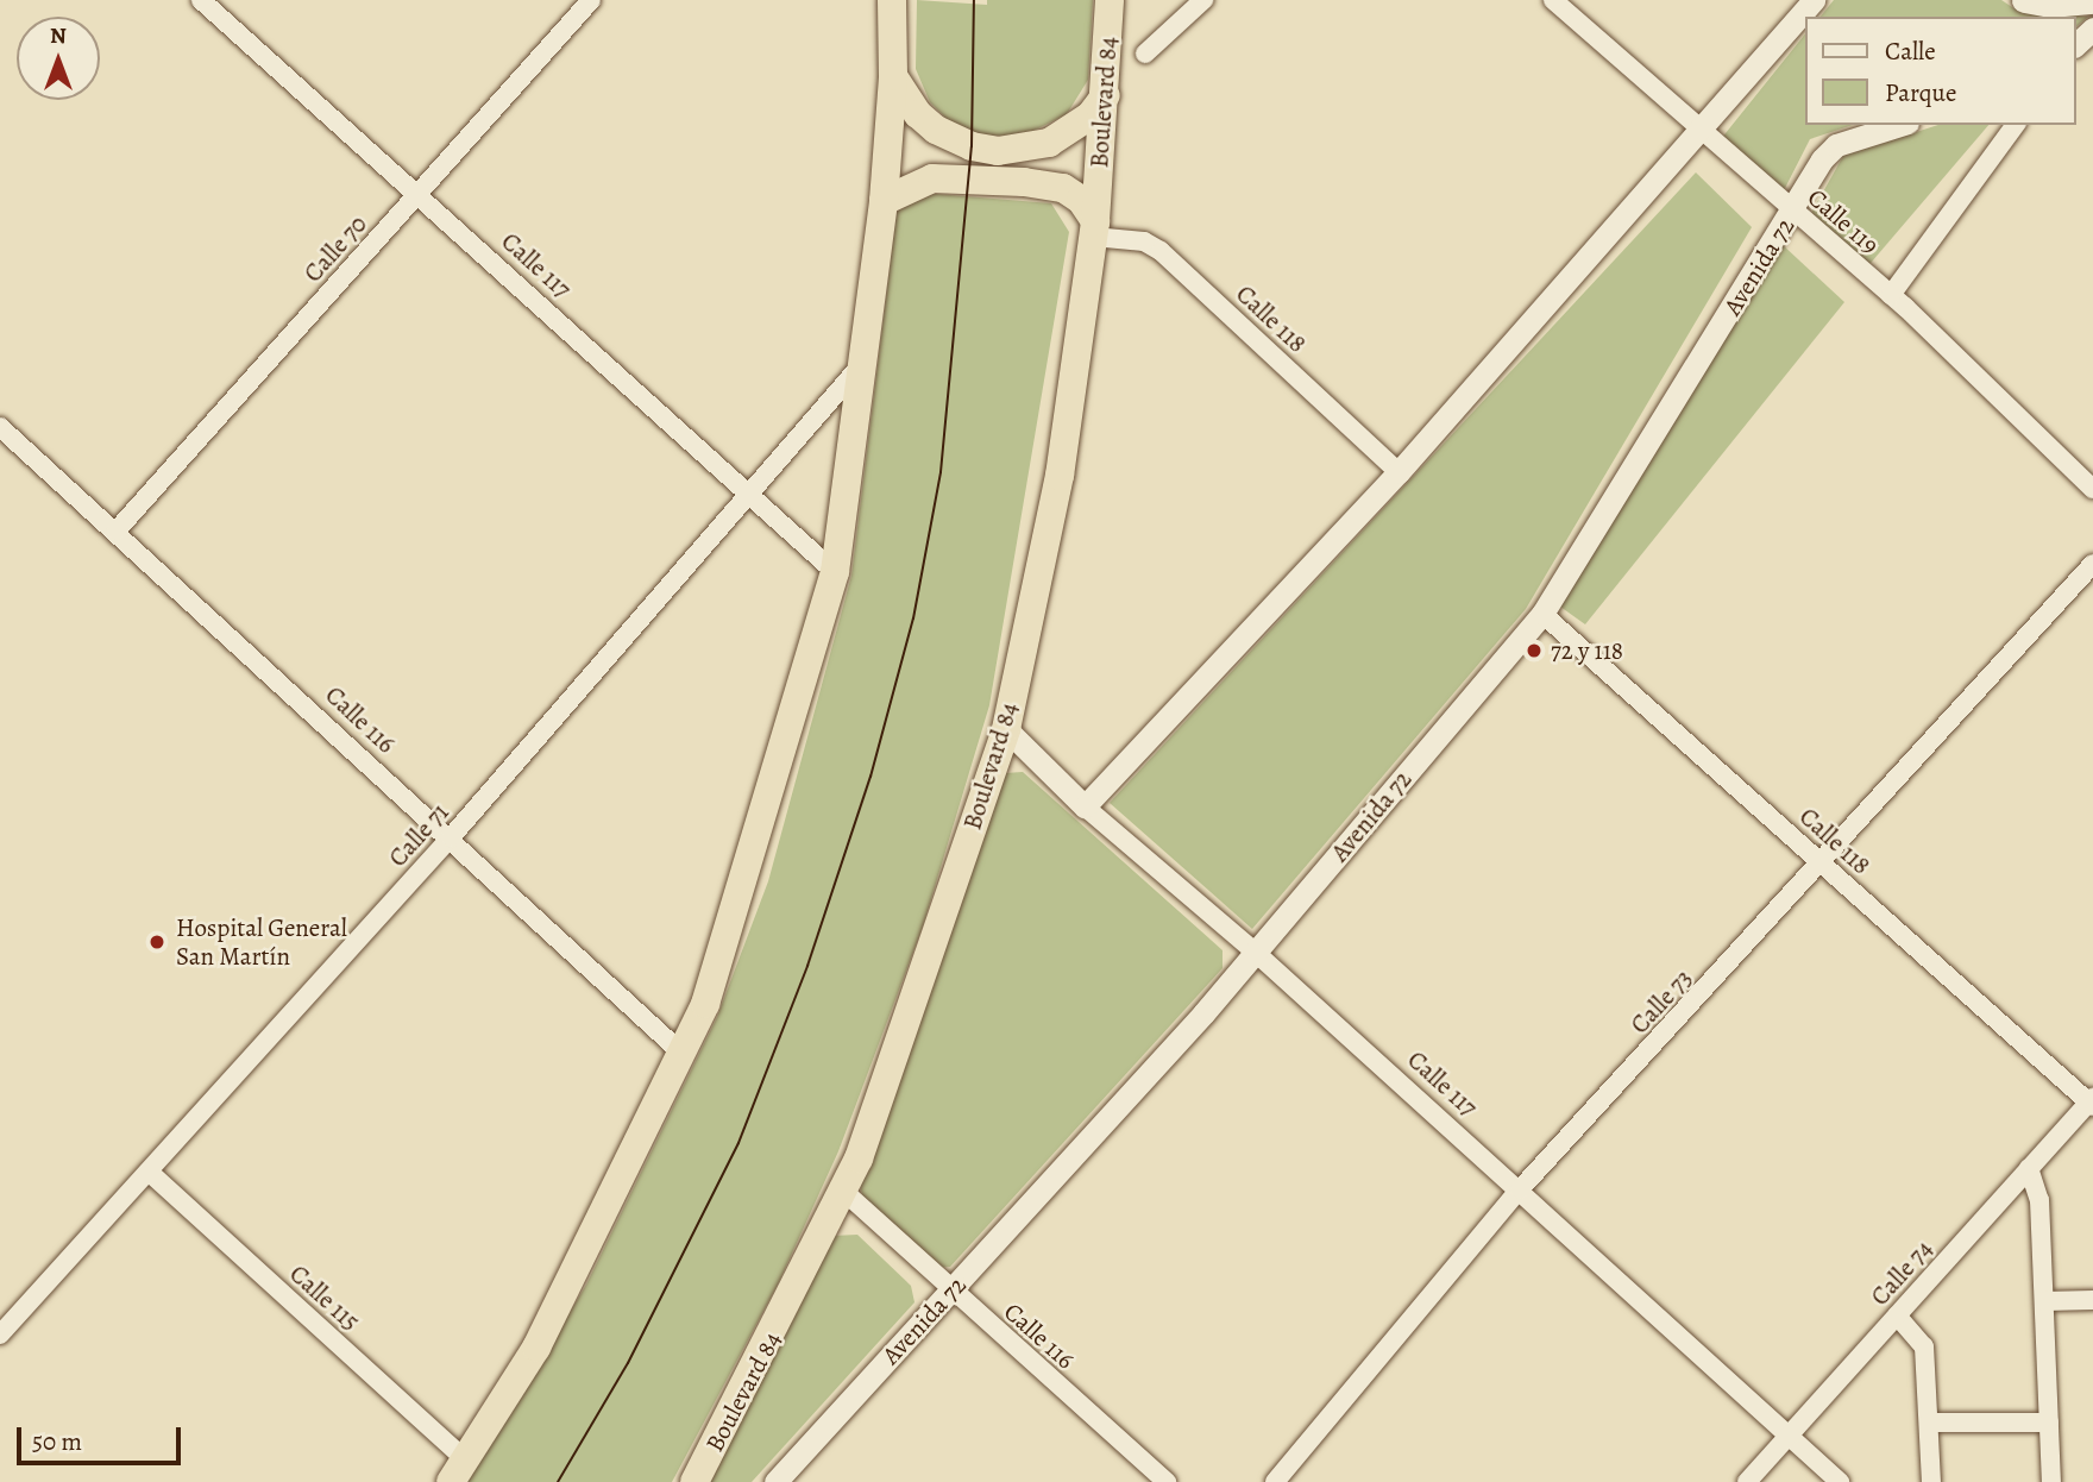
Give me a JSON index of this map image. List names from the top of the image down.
{
  "streets": {
    "highway": ["Boulevard 84"],
    "street": [
      "Calle 119",
      "Calle 70",
      "Calle 117",
      "Avenida 72",
      "Calle 118",
      "Calle 116",
      "Calle 71",
      "Calle 73",
      "Calle 74",
      "Calle 115"
    ]
  },
  "crossings": [
    ["Boulevard 84", "Calle 117"],
    ["Boulevard 84", "Calle 118"],
    ["Boulevard 84", "Calle 116"],
    ["Calle 119", "Avenida 72"],
    ["Calle 70", "Calle 117"],
    ["Calle 70", "Calle 116"],
    ["Calle 117", "Avenida 72"],
    ["Calle 117", "Calle 71"],
    ["Calle 117", "Calle 73"],
    ["Calle 117", "Calle 74"],
    ["Avenida 72", "Calle 118"],
    ["Avenida 72", "Calle 116"],
    ["Calle 118", "Calle 73"],
    ["Calle 118", "Calle 74"],
    ["Calle 116", "Calle 71"],
    ["Calle 71", "Calle 115"]
  ],
  "places": ["72 y 118", "Hospital General San Martín"],
  "legend": ["Calle", "Parque"],
  "scale_bar": "50 m",
  "north": "top"
}
